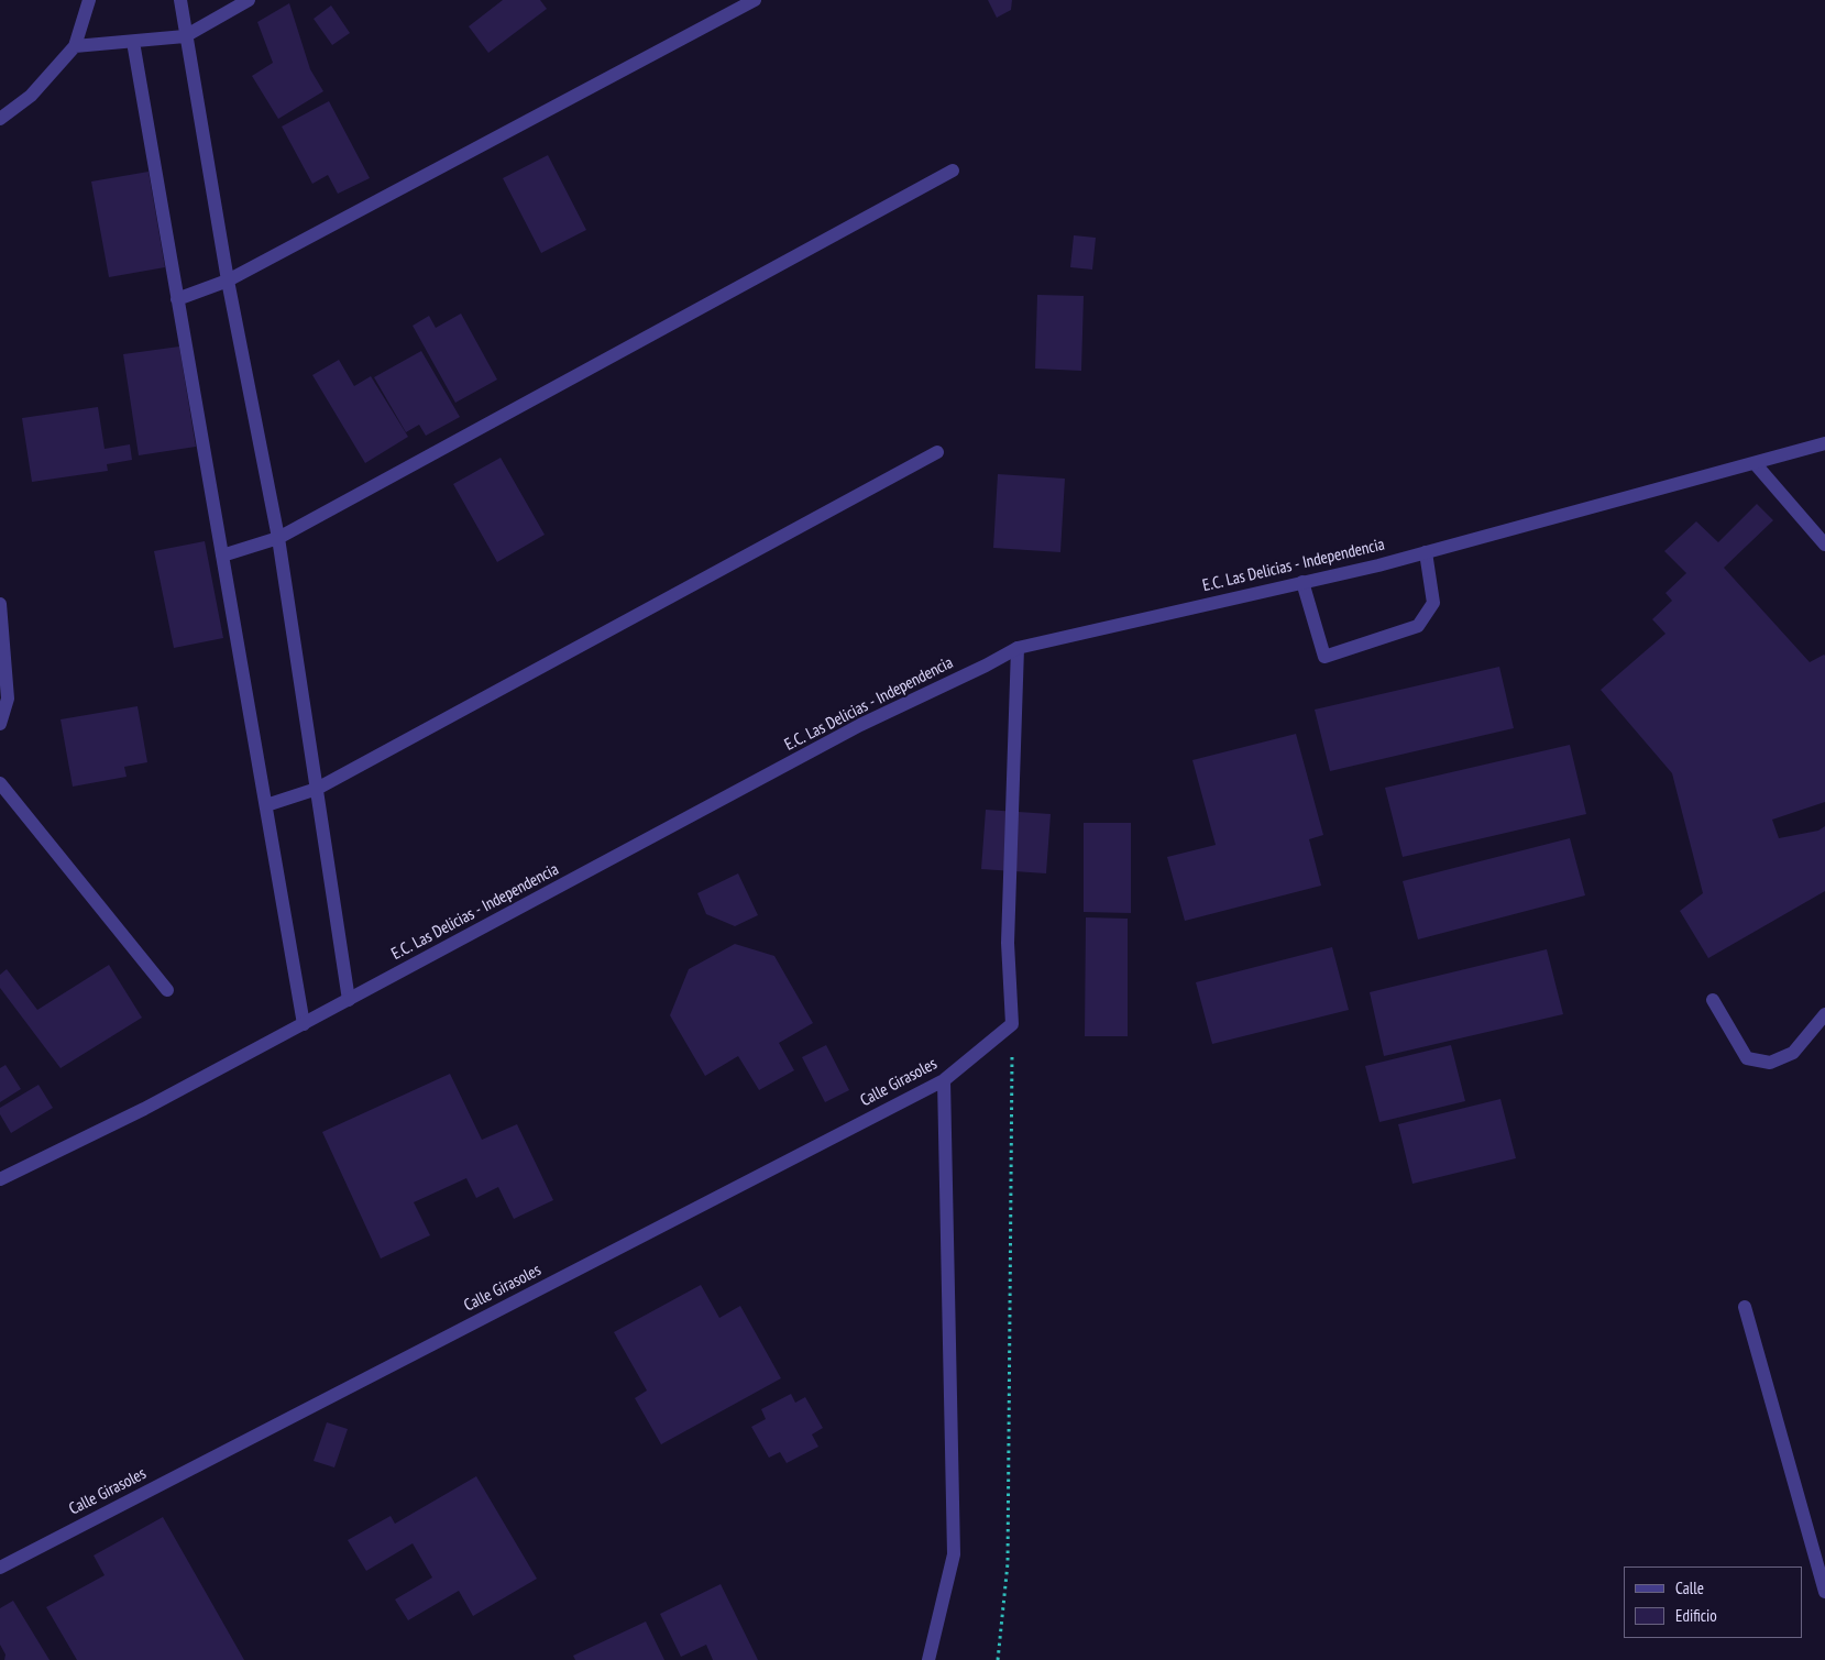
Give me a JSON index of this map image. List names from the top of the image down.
{
  "streets": {
    "street": ["E.C. Las Delicias - Independencia", "Calle Girasoles"]
  },
  "legend": ["Calle", "Edificio"]
}
